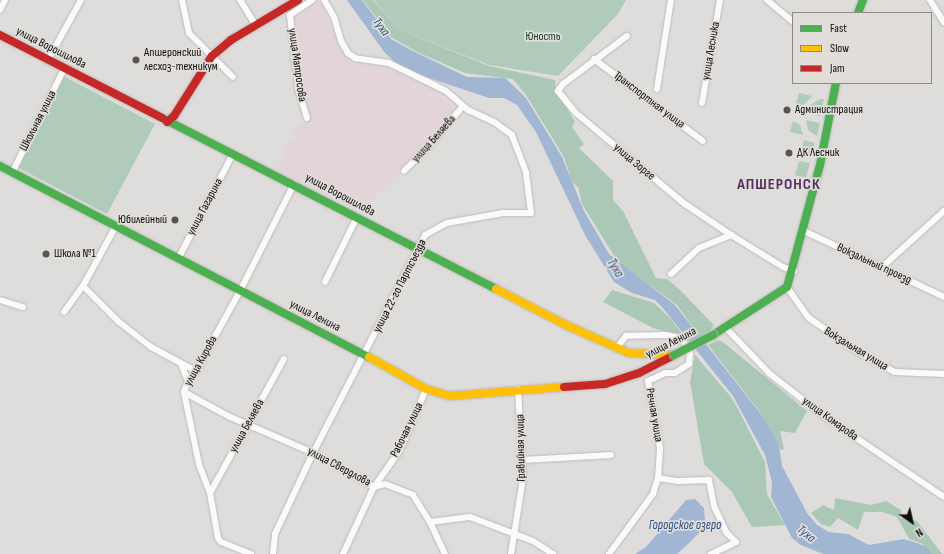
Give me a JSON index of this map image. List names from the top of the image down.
{
  "streets": {
    "main road": ["улица Ворошилова", "улица Ленина"],
    "street": [
      "улица Лесника",
      "улица Матросова",
      "Транспортная улица",
      "Школьная улица",
      "улица Беляева",
      "улица Зорге",
      "улица Гагарина",
      "Вокзальный проезд",
      "улица 22-го Партсъезда",
      "Вокзальная улица",
      "улица Кирова",
      "Речная улица",
      "улица Комарова",
      "Рабочая улица",
      "Гравийная улица",
      "улица Свердлова"
    ]
  },
  "crossings": [
    ["улица Ворошилова", "Школьная улица"],
    ["улица Ворошилова", "улица Гагарина"],
    ["улица Ворошилова", "улица 22-го Партсъезда"],
    ["улица Ворошилова", "улица Ленина"],
    ["улица Ворошилова", "улица Кирова"],
    ["улица Ворошилова", "Речная улица"],
    ["Транспортная улица", "улица Зорге"],
    ["Школьная улица", "улица Ленина"],
    ["улица Беляева", "улица 22-го Партсъезда"],
    ["улица Беляева", "улица Кирова"],
    ["улица Беляева", "улица Свердлова"],
    ["улица Гагарина", "улица Ленина"],
    ["улица 22-го Партсъезда", "улица Ленина"],
    ["улица 22-го Партсъезда", "улица Свердлова"],
    ["улица Ленина", "Вокзальная улица"],
    ["улица Ленина", "улица Кирова"],
    ["улица Ленина", "улица Комарова"],
    ["улица Ленина", "Рабочая улица"],
    ["улица Ленина", "Гравийная улица"],
    ["улица Кирова", "улица Свердлова"],
    ["Рабочая улица", "улица Свердлова"]
  ],
  "districts": ["АПШЕРОНСК"],
  "water": ["Туха", "Городское озеро"],
  "parks": ["Юность"],
  "places": [
    "Апшеронский лесхоз-техникум",
    "Администрация",
    "ДК Лесник",
    "Юбилейный",
    "Школа №1"
  ],
  "legend": ["Fast", "Slow", "Jam"],
  "north": "bottom right"
}
